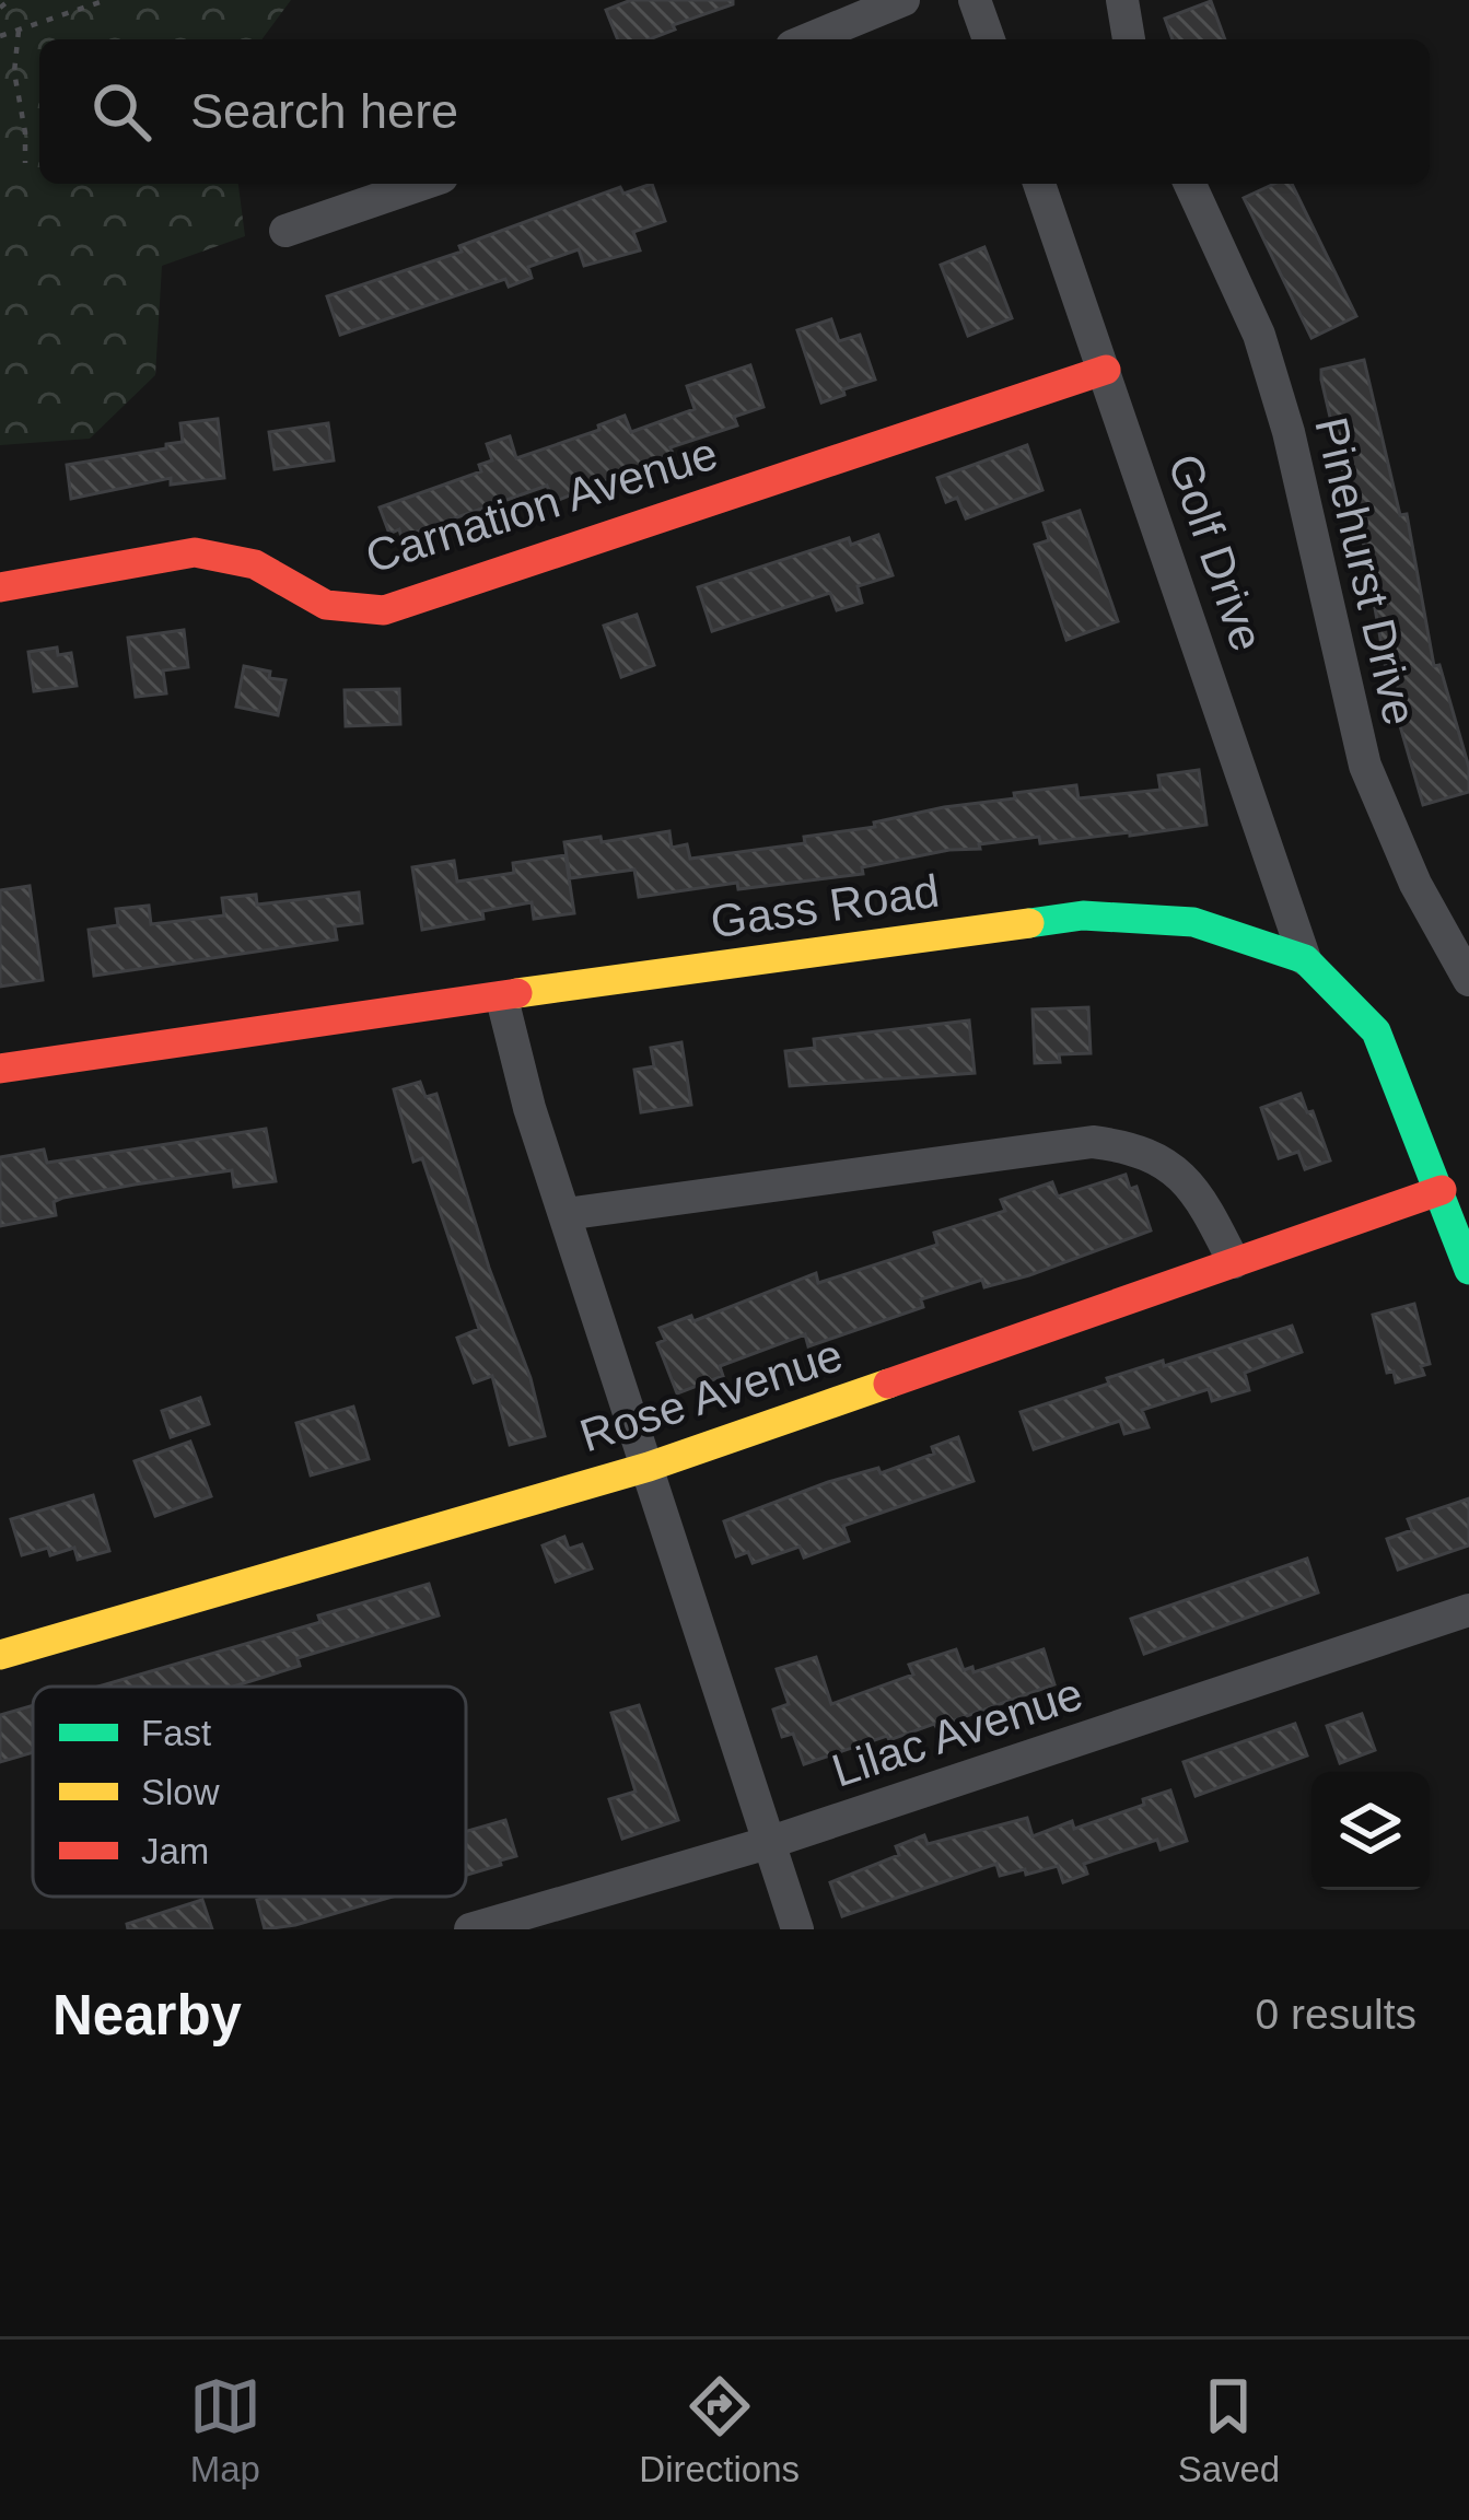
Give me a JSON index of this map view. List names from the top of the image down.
{
  "streets": {
    "street": [
      "Carnation Avenue",
      "Golf Drive",
      "Pinehurst Drive",
      "Gass Road",
      "Rose Avenue",
      "Lilac Avenue"
    ]
  },
  "crossings": [
    ["Carnation Avenue", "Golf Drive"],
    ["Golf Drive", "Gass Road"],
    ["Gass Road", "Rose Avenue"]
  ],
  "legend": ["Fast", "Slow", "Jam"],
  "page": {
    "search": "Search here",
    "heading": ["Nearby", "0 results"],
    "nav": ["Map", "Directions", "Saved"]
  }
}
